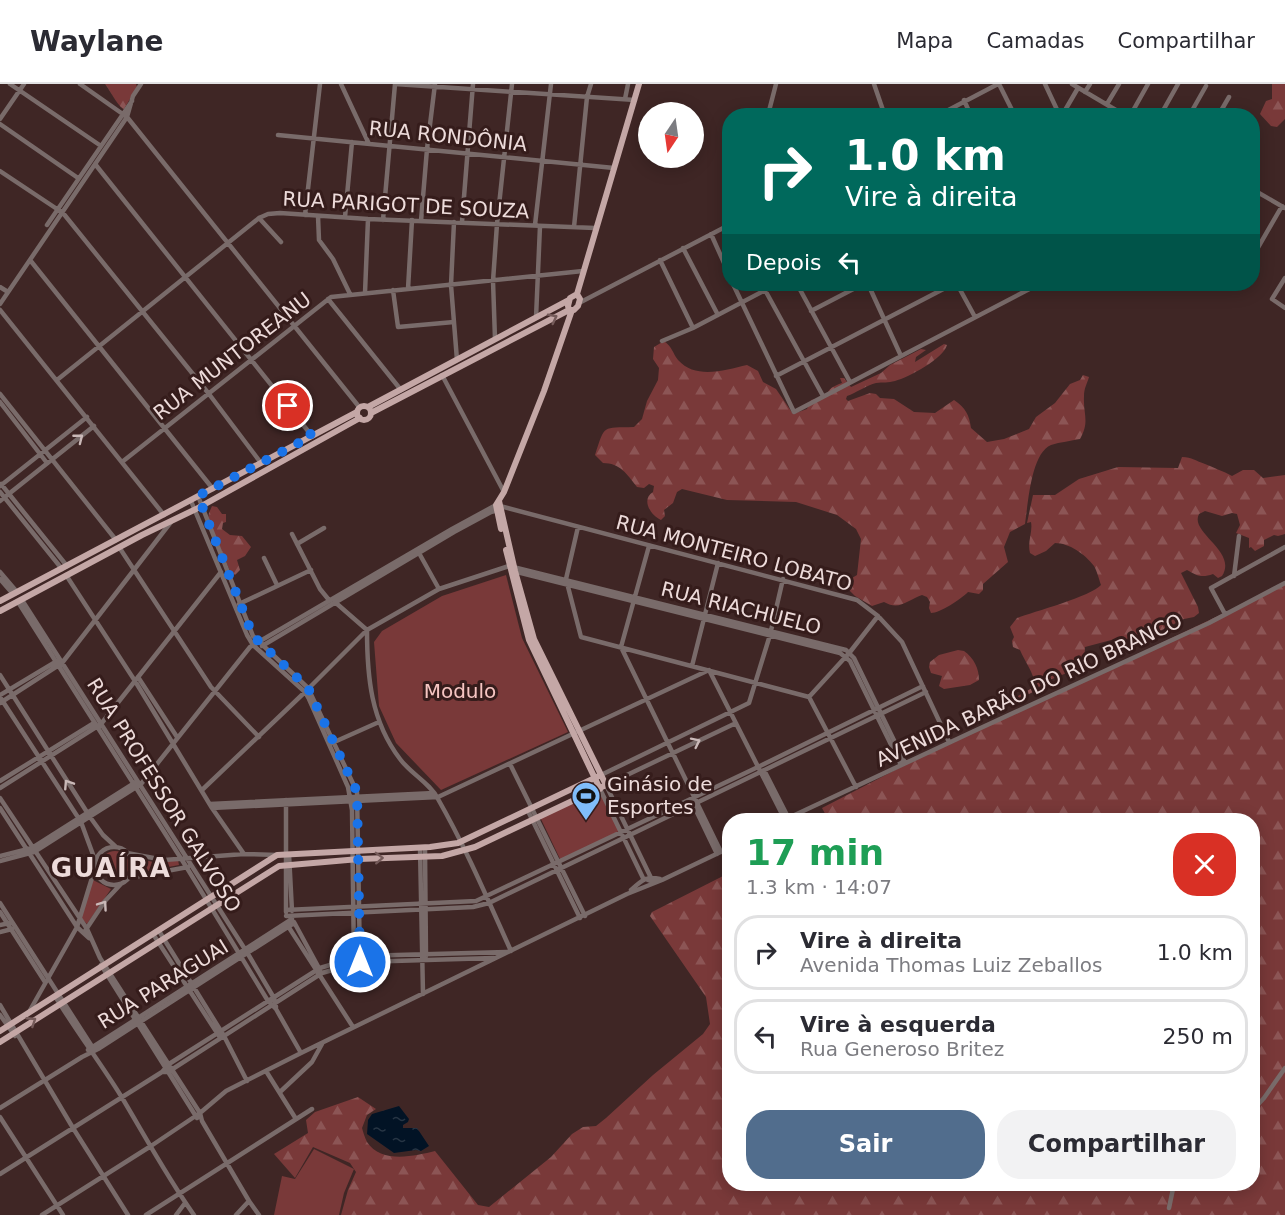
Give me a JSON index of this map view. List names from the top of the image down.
{
  "streets": {
    "street": [
      "RUA RONDÔNIA",
      "RUA PARIGOT DE SOUZA",
      "RUA MUNTOREANU",
      "RUA MONTEIRO LOBATO",
      "RUA RIACHUELO",
      "AVENIDA BARÃO DO RIO BRANCO",
      "RUA PROFESSOR GALVOSO",
      "RUA PARAGUAI"
    ]
  },
  "crossings": [
    ["RUA MONTEIRO LOBATO", "AVENIDA BARÃO DO RIO BRANCO"],
    ["RUA PROFESSOR GALVOSO", "RUA PARAGUAI"]
  ],
  "districts": ["GUAÍRA"],
  "parks": ["Modulo"],
  "places": {
    "sports": ["Ginásio de Esportes"]
  },
  "north": "bottom",
  "page": {
    "header": "Waylane",
    "nav": ["Mapa", "Camadas", "Compartilhar"],
    "turn": ["1.0 km", "Vire à direita"],
    "then": "Depois",
    "heading": ["17 min", "1.3 km · 14:07"],
    "list": [
      {
        "name": "Vire à direita",
        "note": "Avenida Thomas Luiz Zeballos",
        "value": "1.0 km"
      },
      {
        "name": "Vire à esquerda",
        "note": "Rua Generoso Britez",
        "value": "250 m"
      }
    ],
    "buttons": ["Sair", "Compartilhar"]
  }
}
